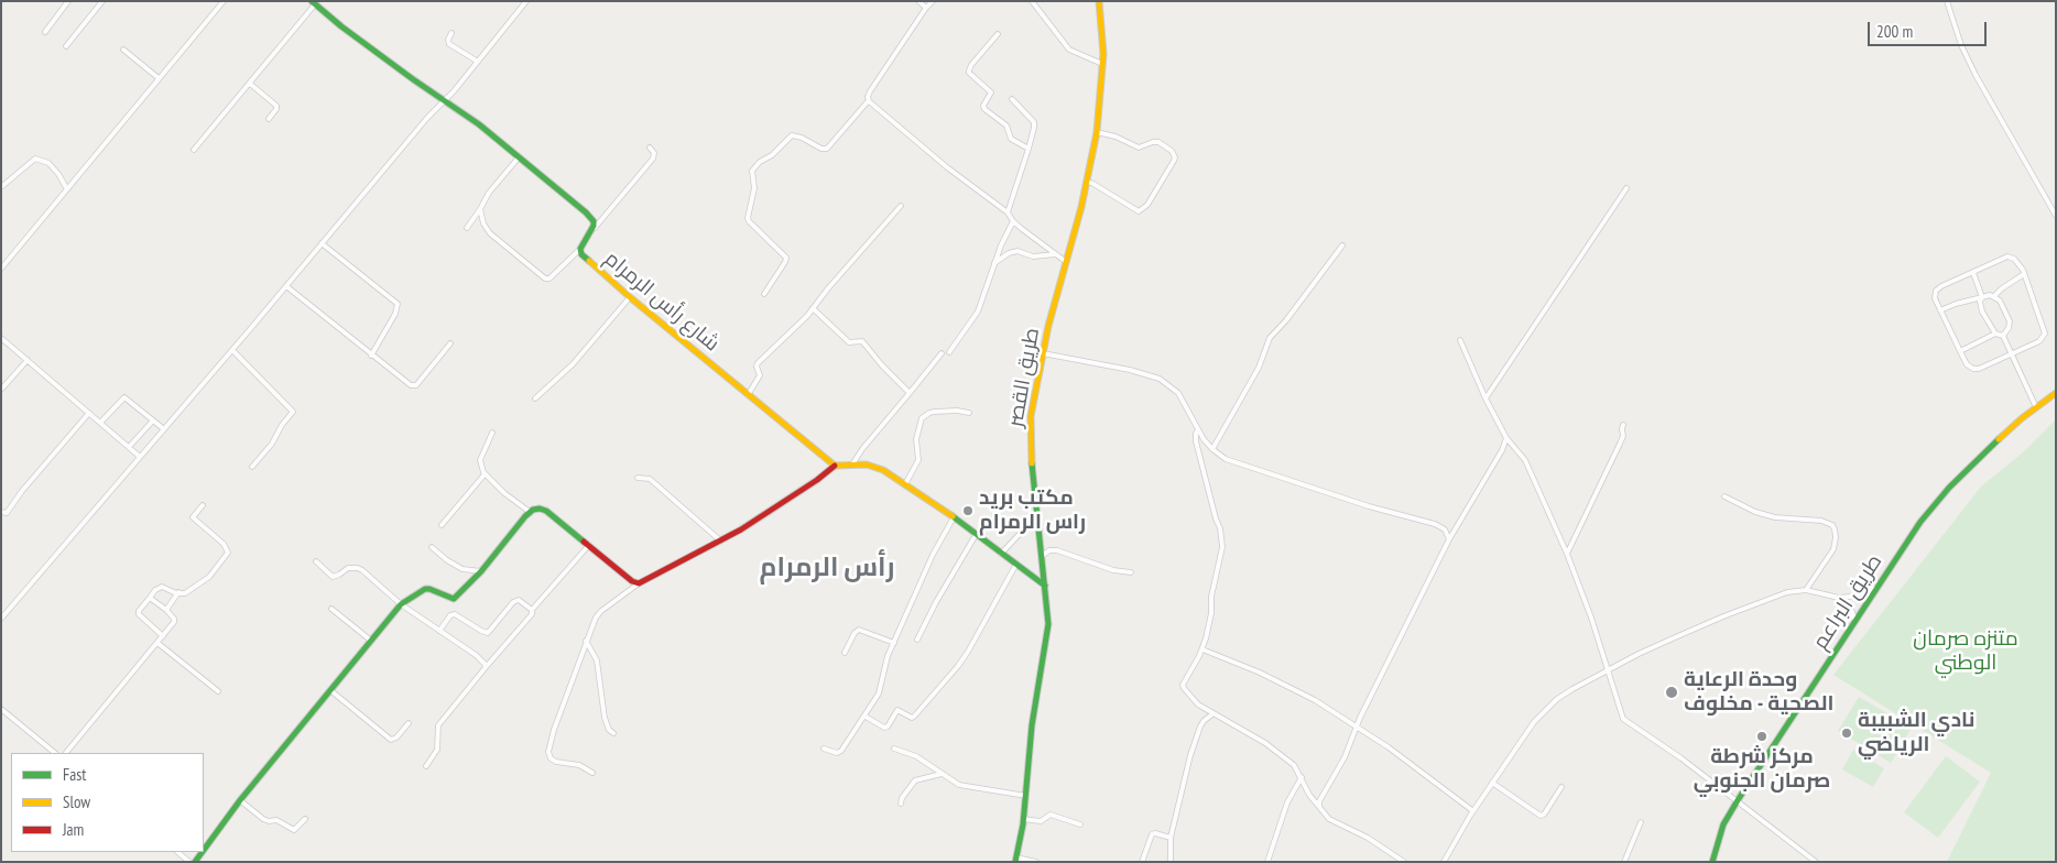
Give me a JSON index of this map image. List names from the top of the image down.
{
  "streets": {
    "street": ["شارع رأس الرمرام", "طريق القصر", "طريق البراعم"]
  },
  "districts": ["رأس الرمرام"],
  "parks": ["متنزه صرمان الوطني"],
  "places": [
    "مكتب بريد راس الرمرام",
    "وحدة الرعاية الصحية - مخلوف",
    "نادي الشبيبة الرياضي",
    "مركز شرطة صرمان الجنوبي"
  ],
  "legend": ["Fast", "Slow", "Jam"],
  "scale_bar": "200 m"
}
